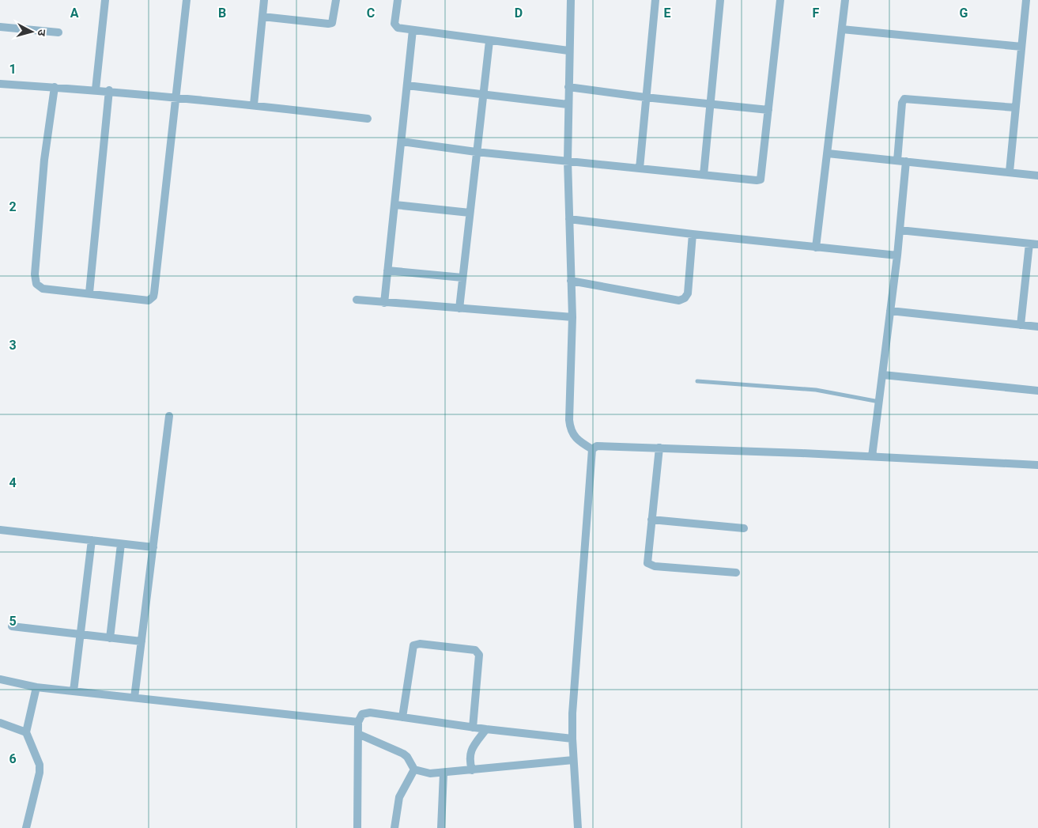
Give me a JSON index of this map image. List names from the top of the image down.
{
  "north": "right",
  "grid": {
    "columns": [
      "A",
      "B",
      "C",
      "D",
      "E",
      "F",
      "G"
    ],
    "rows": [
      "1",
      "2",
      "3",
      "4",
      "5",
      "6"
    ]
  }
}
